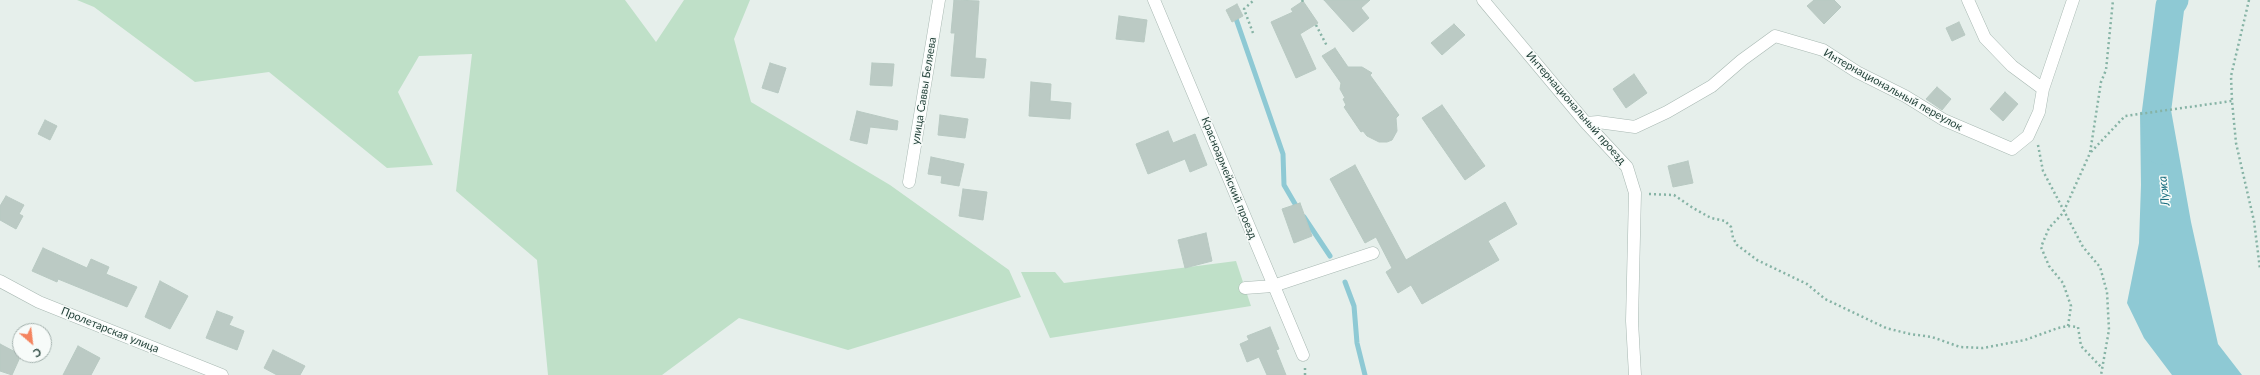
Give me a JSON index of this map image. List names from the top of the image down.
{
  "streets": {
    "street": [
      "Интернациональный переулок",
      "улица Саввы Беляева",
      "Интернациональный проезд",
      "Красноармейский проезд",
      "Пролетарская улица"
    ]
  },
  "crossings": [
    ["Интернациональный переулок", "Интернациональный проезд"]
  ],
  "water": ["Лужа"],
  "north": "bottom right"
}
